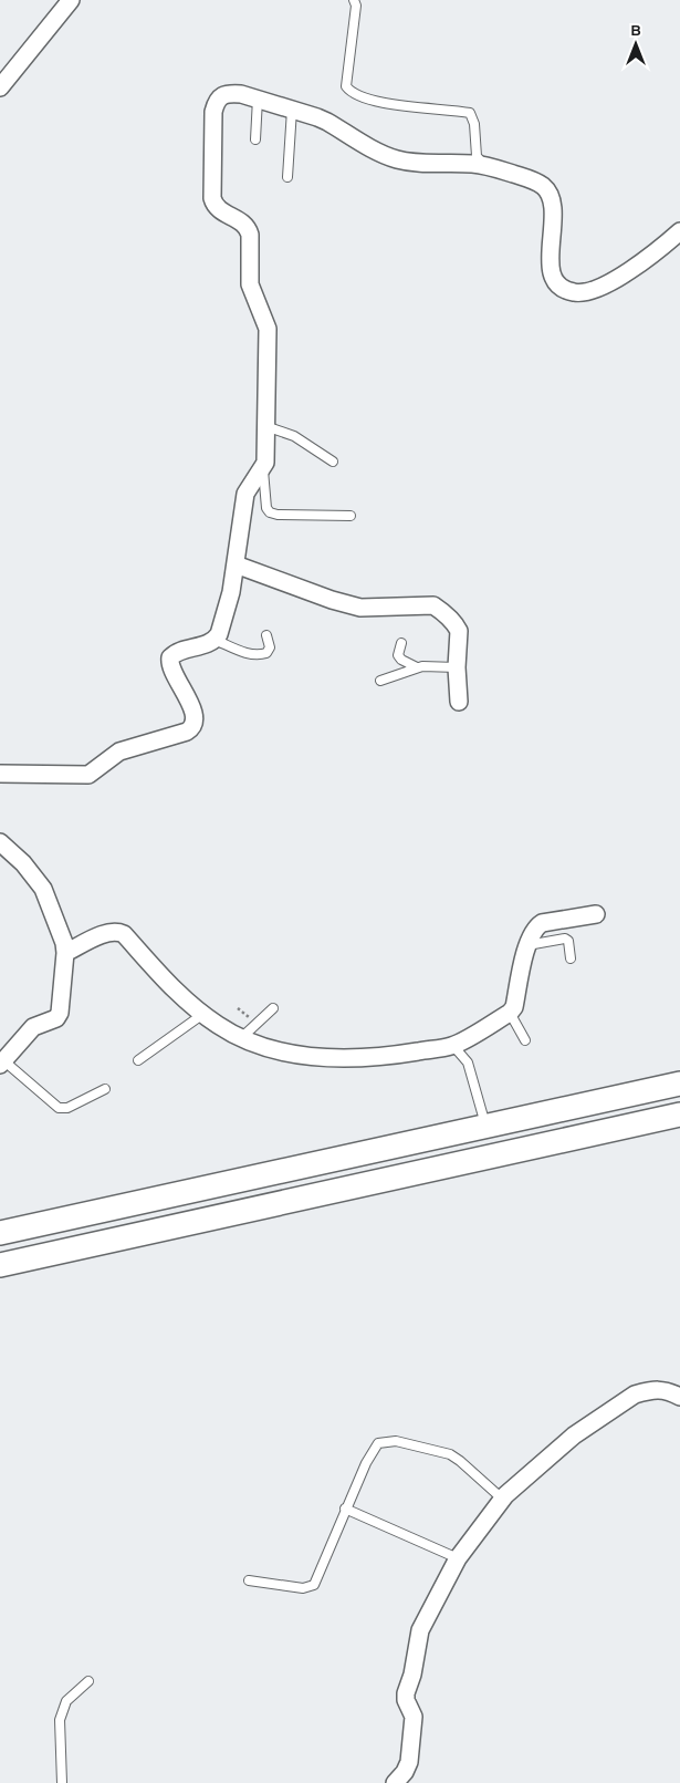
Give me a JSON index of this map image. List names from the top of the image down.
{
  "north": "top"
}
